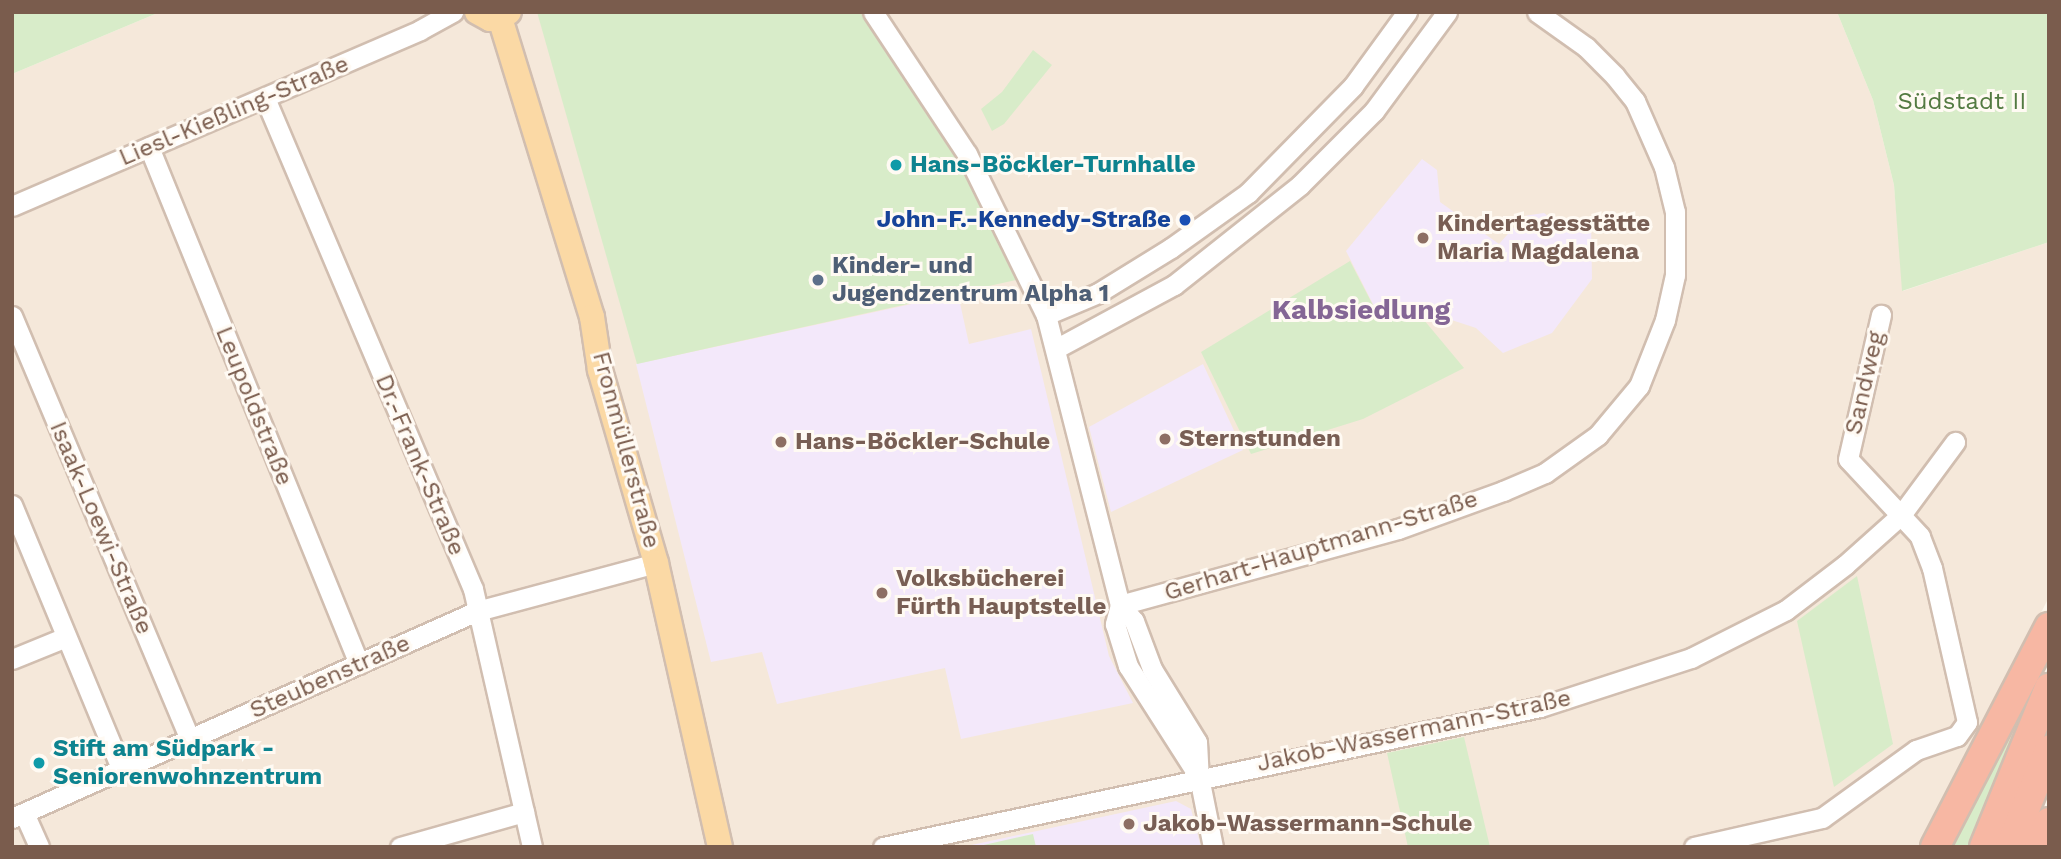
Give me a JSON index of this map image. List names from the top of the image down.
{
  "streets": {
    "main road": ["Fronmüllerstraße"],
    "street": [
      "Liesl-Kießling-Straße",
      "Sandweg",
      "Leupoldstraße",
      "Dr.-Frank-Straße",
      "Isaak-Loewi-Straße",
      "Gerhart-Hauptmann-Straße",
      "Steubenstraße",
      "Jakob-Wassermann-Straße"
    ]
  },
  "crossings": [
    ["Liesl-Kießling-Straße", "Leupoldstraße"],
    ["Liesl-Kießling-Straße", "Dr.-Frank-Straße"],
    ["Sandweg", "Jakob-Wassermann-Straße"],
    ["Leupoldstraße", "Steubenstraße"],
    ["Fronmüllerstraße", "Steubenstraße"],
    ["Dr.-Frank-Straße", "Steubenstraße"],
    ["Isaak-Loewi-Straße", "Steubenstraße"]
  ],
  "districts": ["Kalbsiedlung"],
  "parks": ["Südstadt II"],
  "places": [
    "Hans-Böckler-Turnhalle",
    "John-F.-Kennedy-Straße",
    "Kindertagesstätte Maria Magdalena",
    "Kinder- und Jugendzentrum Alpha 1",
    "Sternstunden",
    "Hans-Böckler-Schule",
    "Volksbücherei Fürth Hauptstelle",
    "Stift am Südpark - Seniorenwohnzentrum",
    "Jakob-Wassermann-Schule"
  ]
}
